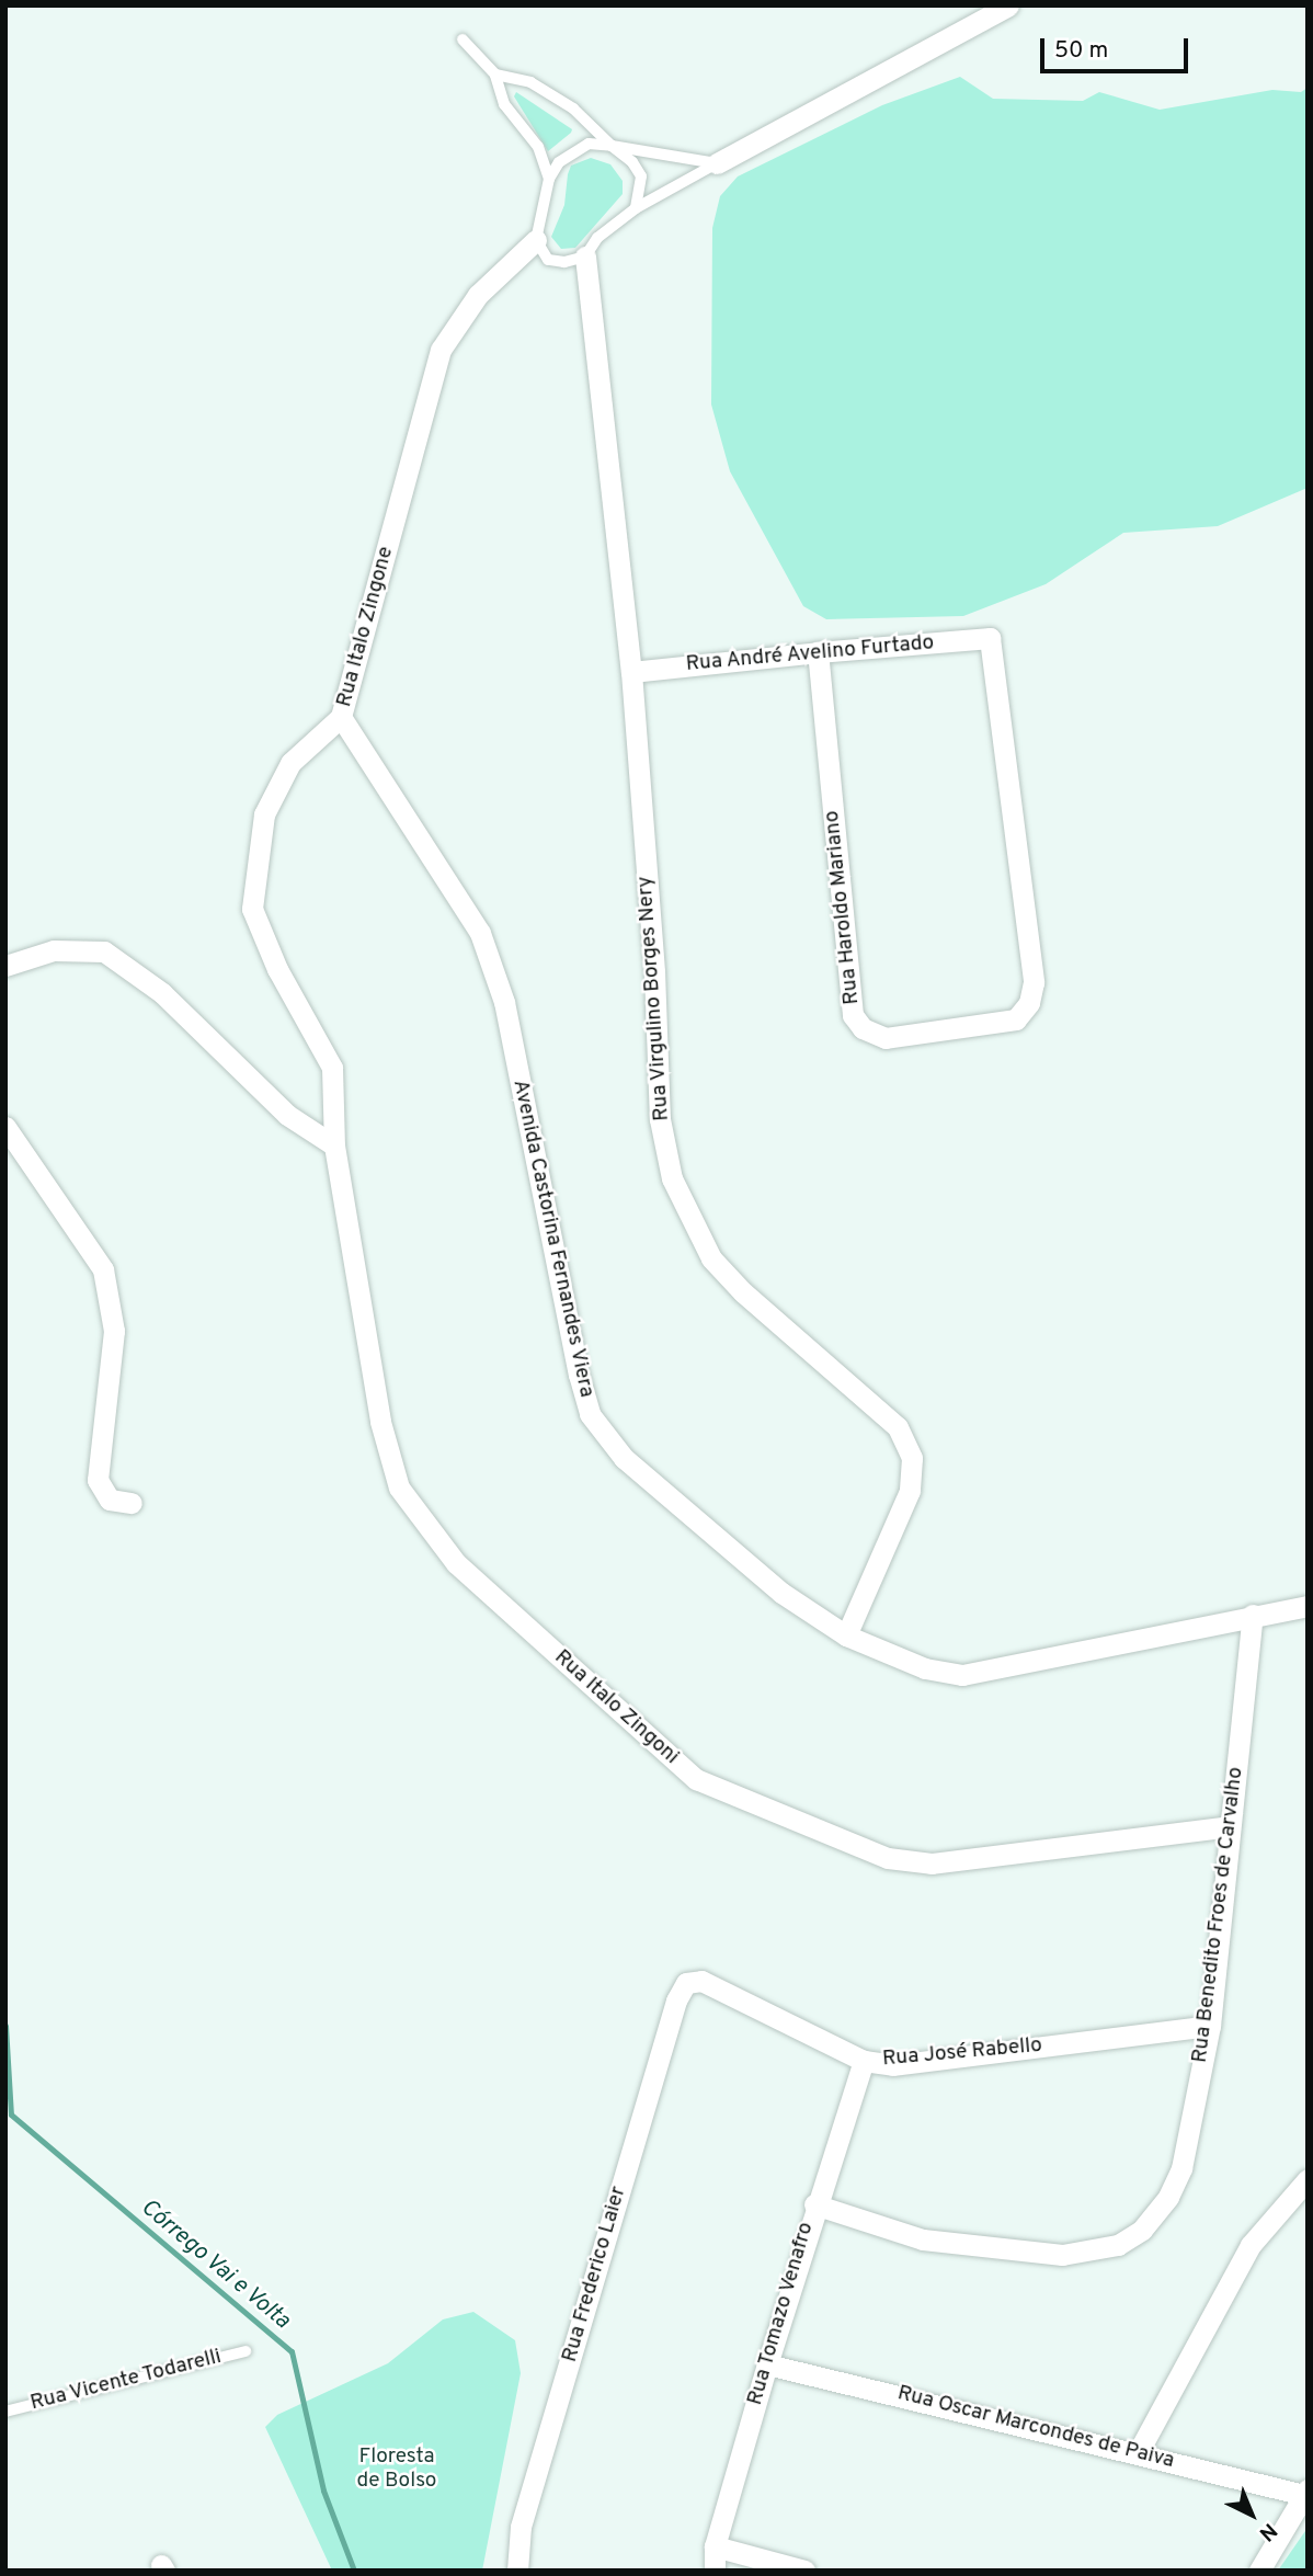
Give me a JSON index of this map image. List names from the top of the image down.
{
  "streets": {
    "street": [
      "Rua Italo Zingone",
      "Rua André Avelino Furtado",
      "Rua Haroldo Mariano",
      "Rua Virgulino Borges Nery",
      "Avenida Castorina Fernandes Viera",
      "Rua Italo Zingoni",
      "Rua Benedito Froes de Carvalho",
      "Rua José Rabello",
      "Rua Frederico Laier",
      "Rua Tomazo Venafro",
      "Rua Oscar Marcondes de Paiva"
    ],
    "lane": ["Rua Vicente Todarelli"]
  },
  "crossings": [
    ["Rua Italo Zingone", "Rua Virgulino Borges Nery"],
    ["Rua Italo Zingone", "Avenida Castorina Fernandes Viera"],
    ["Rua Italo Zingone", "Rua Italo Zingoni"],
    ["Rua André Avelino Furtado", "Rua Haroldo Mariano"],
    ["Rua André Avelino Furtado", "Rua Virgulino Borges Nery"],
    ["Rua Virgulino Borges Nery", "Avenida Castorina Fernandes Viera"],
    ["Avenida Castorina Fernandes Viera", "Rua Benedito Froes de Carvalho"],
    ["Rua Italo Zingoni", "Rua Benedito Froes de Carvalho"],
    ["Rua Benedito Froes de Carvalho", "Rua José Rabello"],
    ["Rua Benedito Froes de Carvalho", "Rua Tomazo Venafro"],
    ["Rua José Rabello", "Rua Frederico Laier"],
    ["Rua José Rabello", "Rua Tomazo Venafro"],
    ["Rua Tomazo Venafro", "Rua Oscar Marcondes de Paiva"]
  ],
  "water": ["Córrego Vai e Volta"],
  "parks": ["Floresta de Bolso"],
  "scale_bar": "50 m",
  "north": "bottom right"
}
